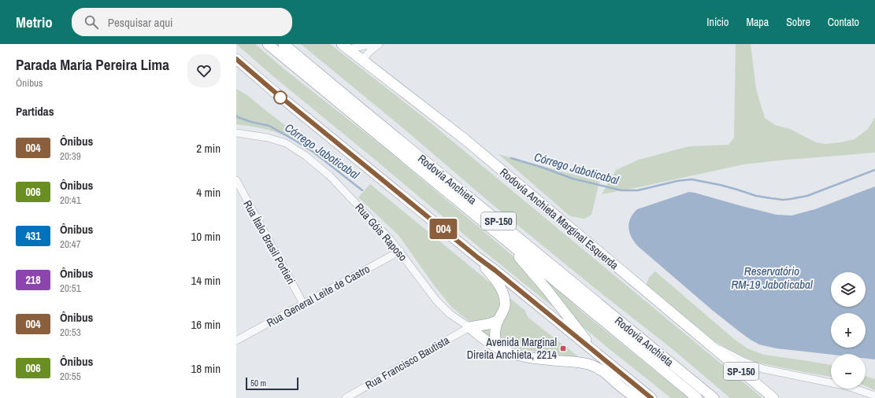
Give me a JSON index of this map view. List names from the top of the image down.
{
  "streets": {
    "highway": ["Rodovia Anchieta", "Rodovia Anchieta Marginal Esquerda", "SP-150"],
    "street": [
      "Rua Góis Raposo",
      "Rua Ítalo Brasil Portieri",
      "Rua General Leite de Castro",
      "Rua Francisco Bautista"
    ]
  },
  "crossings": [
    ["Rua Góis Raposo", "Rua General Leite de Castro"],
    ["Rua Góis Raposo", "Rua Francisco Bautista"],
    ["Rua Ítalo Brasil Portieri", "Rua General Leite de Castro"]
  ],
  "water": ["Córrego Jaboticabal", "Reservatório RM-19 Jaboticabal"],
  "places": {
    "transit": ["Avenida Marginal Direita Anchieta, 2214"]
  },
  "lines": ["bus line 004"],
  "scale_bar": "50 m",
  "page": {
    "header": "Metrio",
    "search": "Pesquisar aqui",
    "nav": [
      "Início",
      "Mapa",
      "Sobre",
      "Contato"
    ],
    "heading": [
      ["Parada Maria Pereira Lima", "Ônibus"],
      "Partidas"
    ],
    "on_map": "004",
    "list": [
      {
        "mark": "004",
        "name": "Ônibus",
        "note": "20:39",
        "value": "2 min"
      },
      {
        "mark": "006",
        "name": "Ônibus",
        "note": "20:41",
        "value": "4 min"
      },
      {
        "mark": "431",
        "name": "Ônibus",
        "note": "20:47",
        "value": "10 min"
      },
      {
        "mark": "218",
        "name": "Ônibus",
        "note": "20:51",
        "value": "14 min"
      },
      {
        "mark": "004",
        "name": "Ônibus",
        "note": "20:53",
        "value": "16 min"
      },
      {
        "mark": "006",
        "name": "Ônibus",
        "note": "20:55",
        "value": "18 min"
      }
    ],
    "map_buttons": ["+", "−"],
    "scale": "50 m"
  }
}
